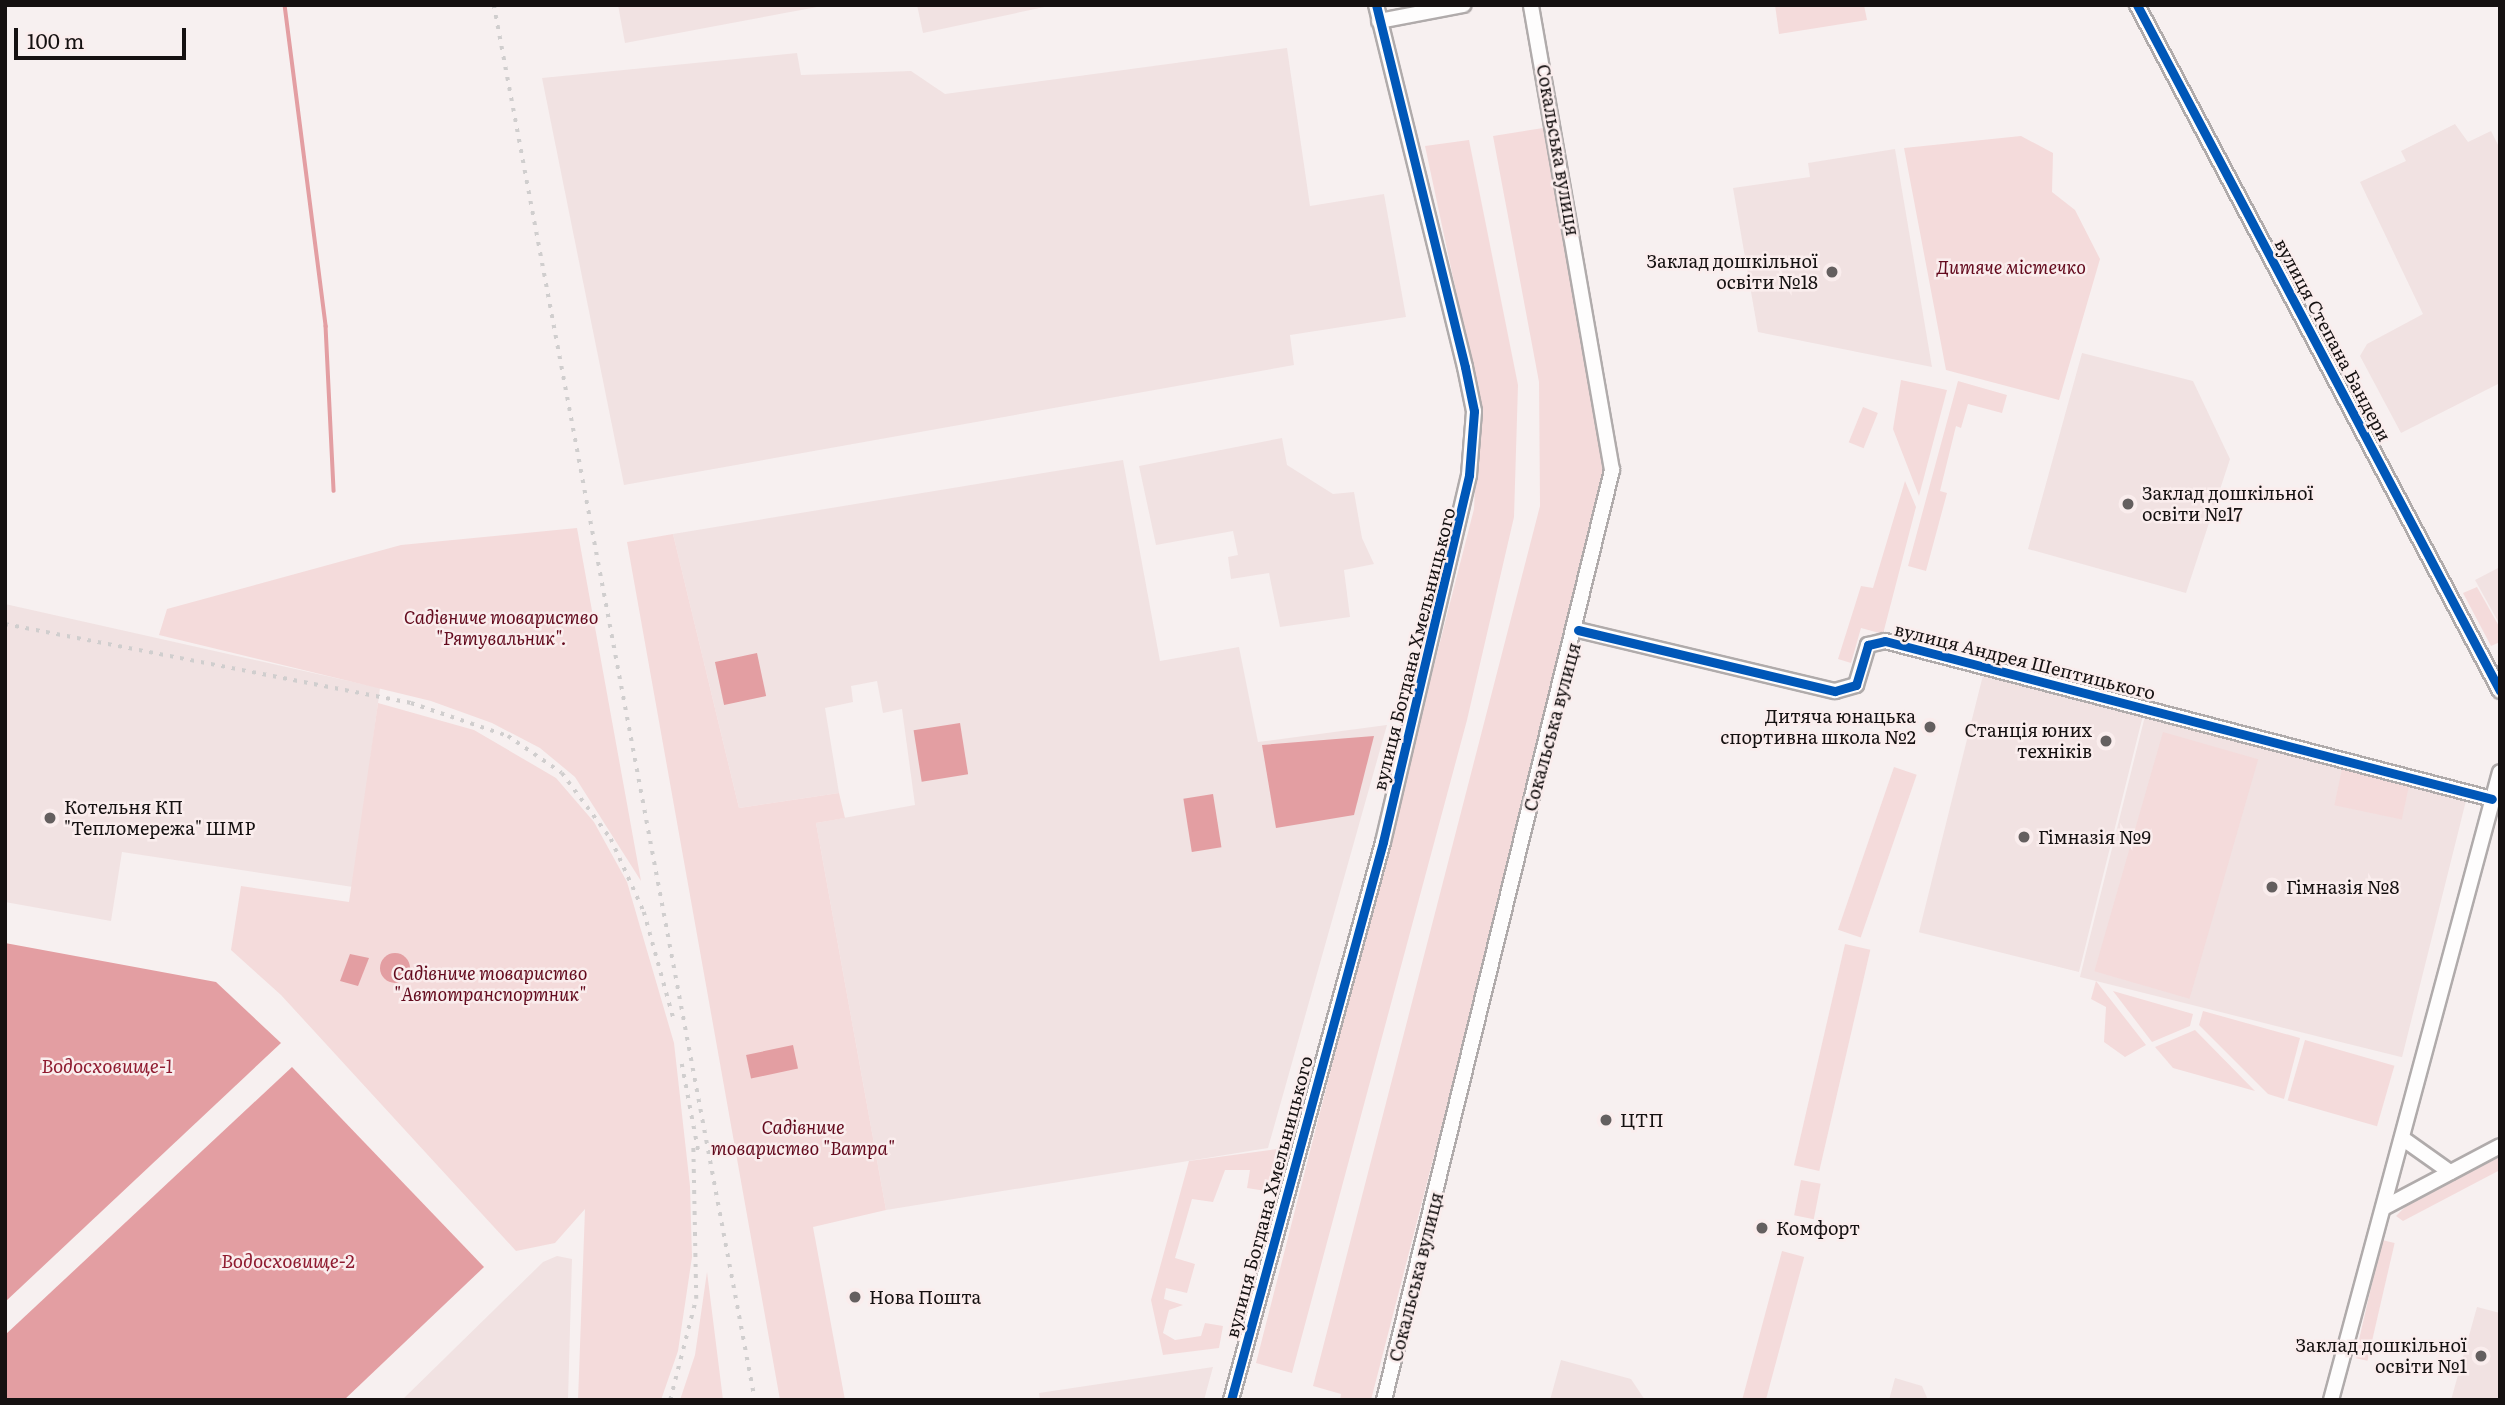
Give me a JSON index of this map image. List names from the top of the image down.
{
  "streets": {
    "street": [
      "Сокальська вулиця",
      "вулиця Степана Бандери",
      "вулиця Богдана Хмельницького",
      "вулиця Андрея Шептицького"
    ]
  },
  "crossings": [
    ["Сокальська вулиця", "вулиця Андрея Шептицького"]
  ],
  "water": ["Водосховище-1", "Водосховище-2"],
  "parks": [
    "Дитяче містечко",
    "Садівниче товариство \"Рятувальник\".",
    "Садівниче товариство \"Автотранспортник\"",
    "Садівниче товариство \"Ватра\""
  ],
  "places": [
    "Заклад дошкільної освіти №18",
    "Заклад дошкільної освіти №17",
    "Дитяча юнацька спортивна школа №2",
    "Станція юних техніків",
    "Котельня КП \"Тепломережа\" ШМР",
    "Гімназія №9",
    "Гімназія №8",
    "ЦТП",
    "Комфорт",
    "Нова Пошта",
    "Заклад дошкільної освіти №1"
  ],
  "scale_bar": "100 m"
}
